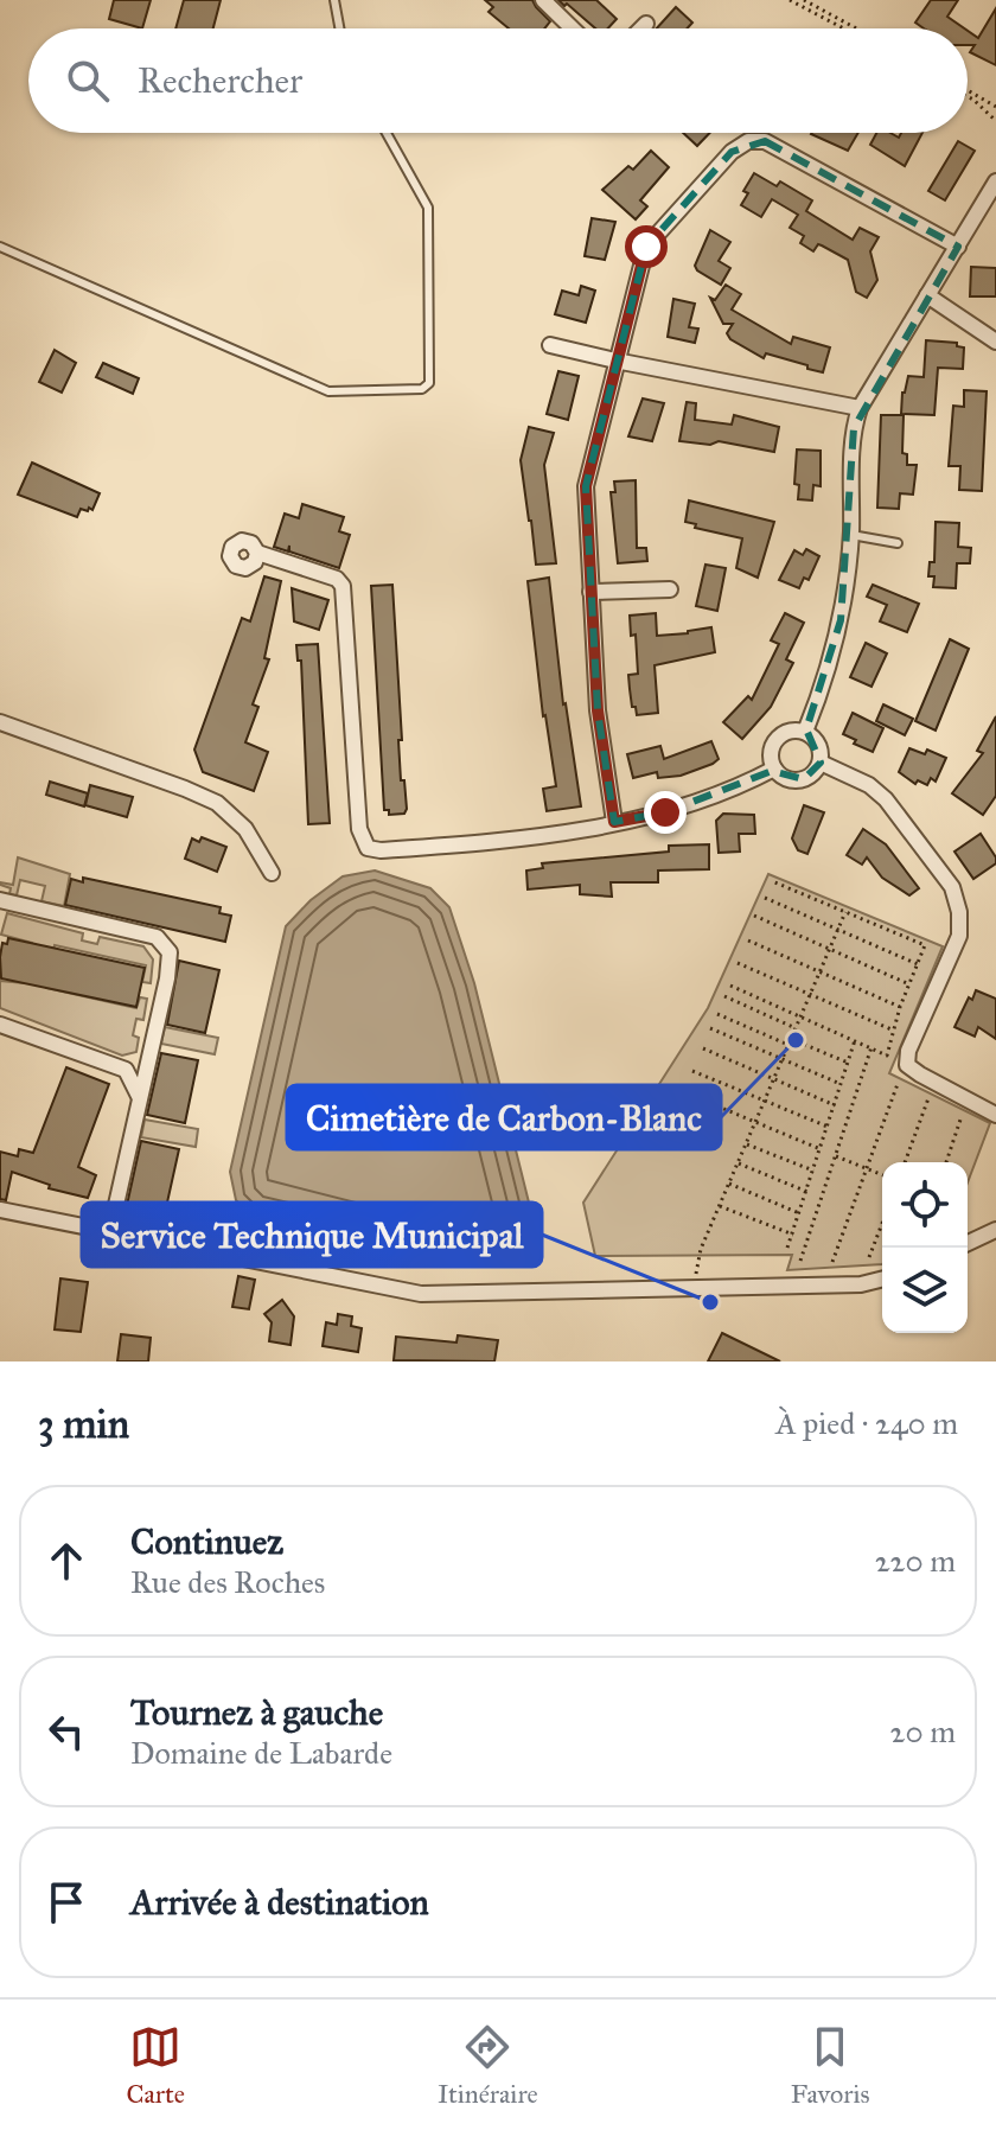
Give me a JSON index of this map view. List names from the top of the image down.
{
  "places": ["Cimetière de Carbon-Blanc", "Service Technique Municipal"],
  "page": {
    "search": "Rechercher",
    "heading": ["3 min", "À pied · 240 m"],
    "list": [
      ["Continuez", "Rue des Roches", "220 m"],
      ["Tournez à gauche", "Domaine de Labarde", "20 m"],
      "Arrivée à destination"
    ],
    "nav": ["Carte", "Itinéraire", "Favoris"]
  }
}
